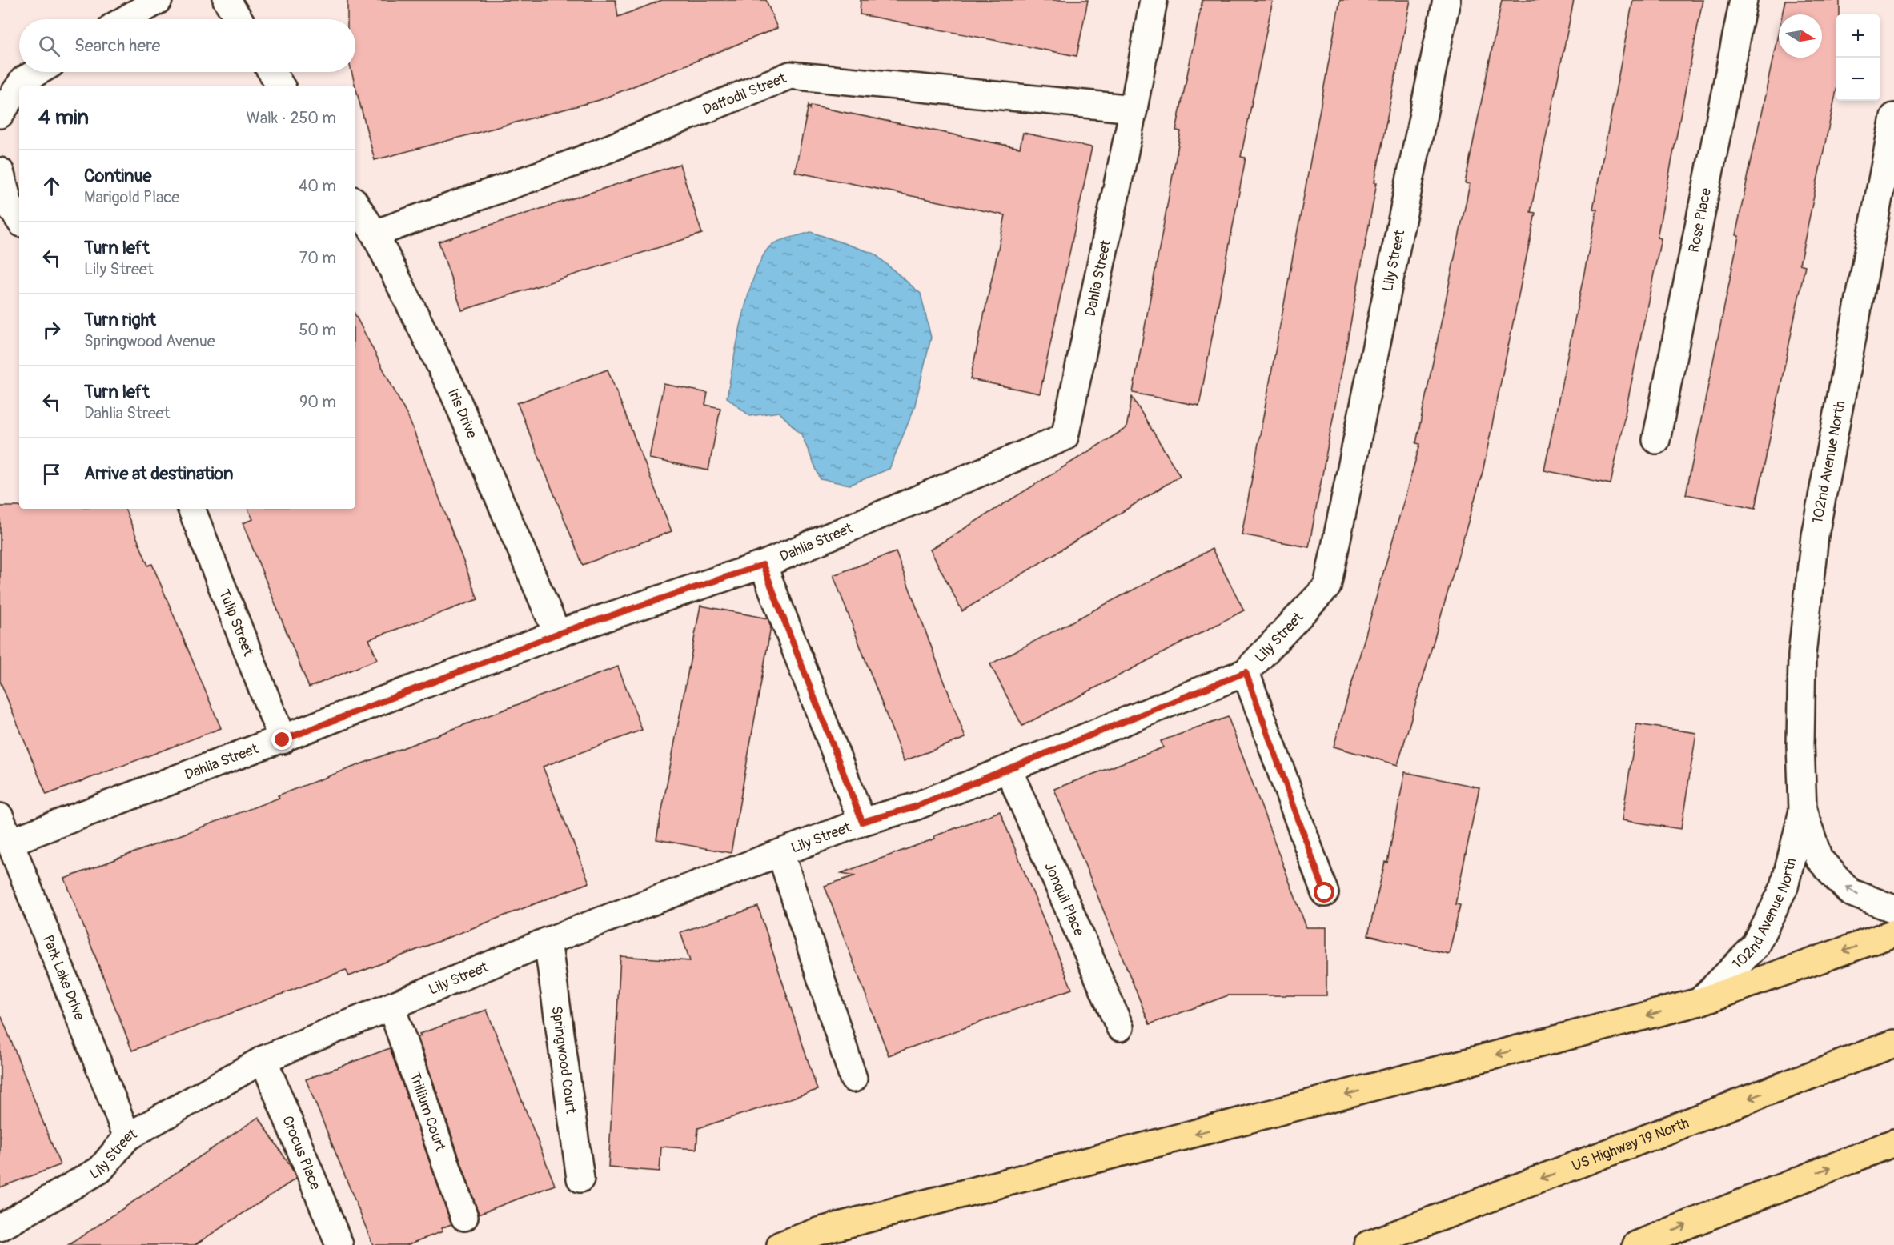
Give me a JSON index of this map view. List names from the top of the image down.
{
  "streets": {
    "main road": ["US Highway 19 North"],
    "street": [
      "Daffodil Street",
      "Rose Place",
      "Lily Street",
      "Dahlia Street",
      "Iris Drive",
      "102nd Avenue North",
      "Tulip Street",
      "Jonquil Place",
      "Park Lake Drive",
      "Springwood Court",
      "Trillium Court",
      "Crocus Place"
    ]
  },
  "crossings": [
    ["Daffodil Street", "Dahlia Street"],
    ["Daffodil Street", "Iris Drive"],
    ["Lily Street", "Jonquil Place"],
    ["Lily Street", "Park Lake Drive"],
    ["Lily Street", "Springwood Court"],
    ["Lily Street", "Trillium Court"],
    ["Lily Street", "Crocus Place"],
    ["Dahlia Street", "Iris Drive"],
    ["Dahlia Street", "Tulip Street"],
    ["Dahlia Street", "Park Lake Drive"]
  ],
  "north": "right",
  "page": {
    "map_buttons": ["+", "−"],
    "search": "Search here",
    "heading": ["4 min", "Walk · 250 m"],
    "list": [
      ["Continue", "Marigold Place", "40 m"],
      ["Turn left", "Lily Street", "70 m"],
      ["Turn right", "Springwood Avenue", "50 m"],
      ["Turn left", "Dahlia Street", "90 m"],
      "Arrive at destination"
    ]
  }
}
